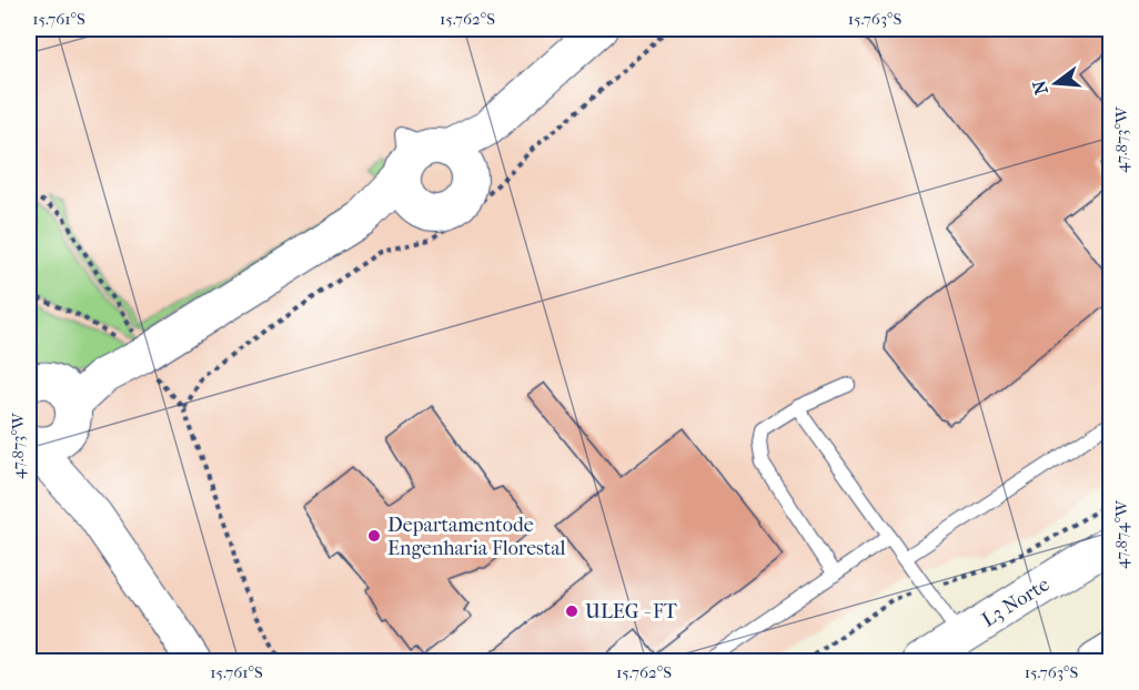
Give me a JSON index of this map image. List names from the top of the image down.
{
  "streets": {
    "main road": ["L3 Norte"]
  },
  "places": ["Departamentode Engenharia Florestal", "ULEG - FT"],
  "north": "left",
  "coordinates": [
    "15.761°S",
    "15.762°S",
    "15.763°S",
    "47.873°W",
    "47.874°W"
  ]
}
